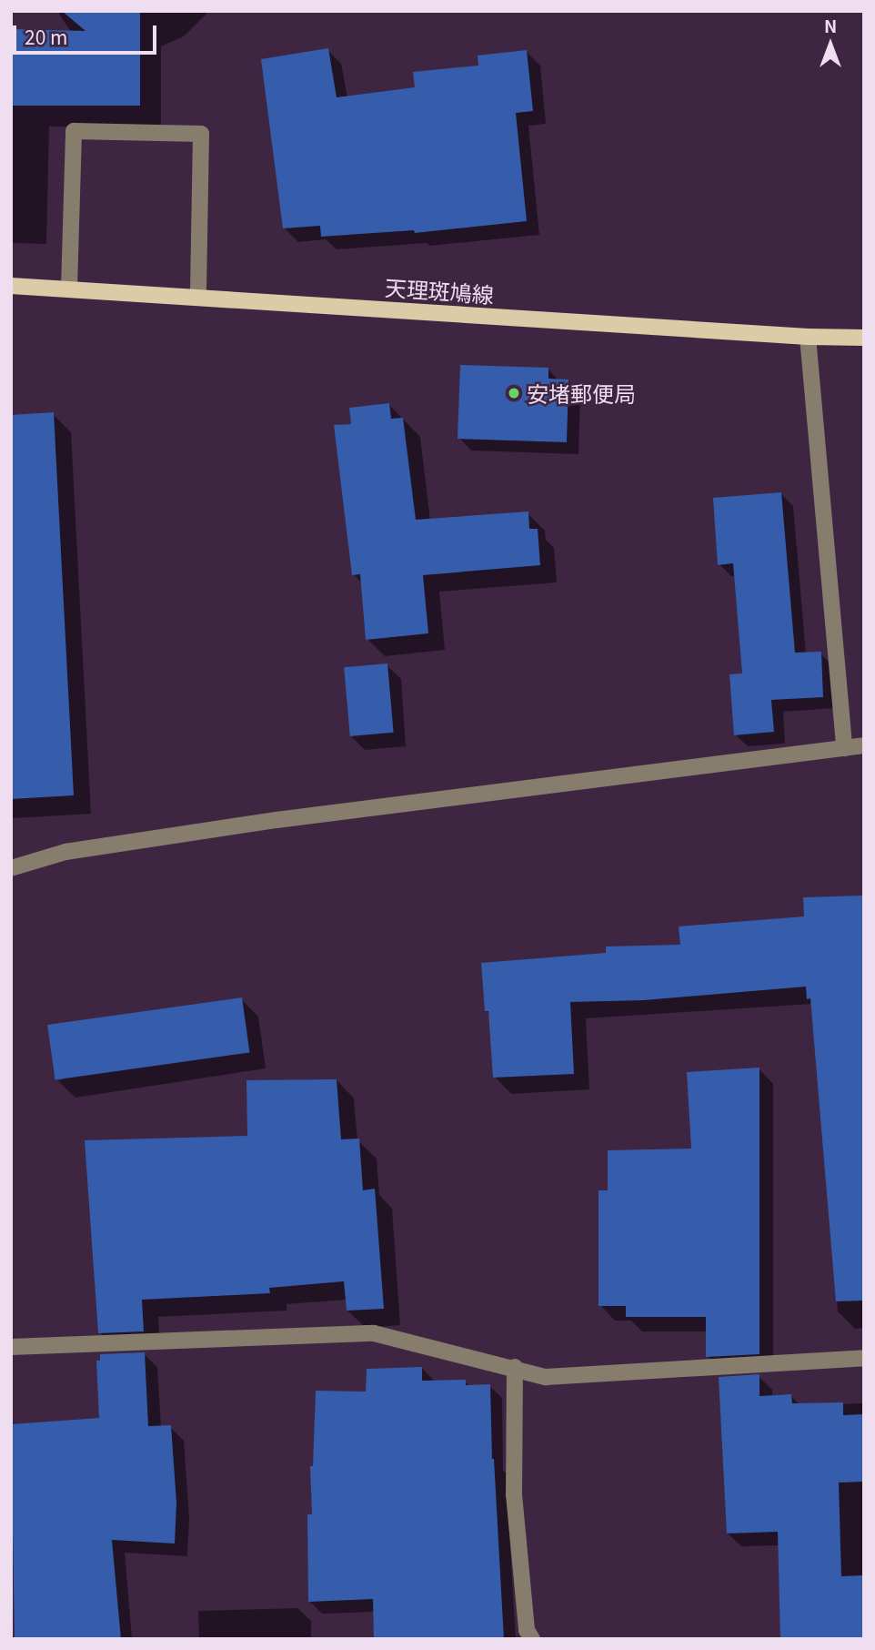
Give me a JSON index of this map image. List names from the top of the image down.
{
  "streets": {
    "main road": ["天理斑鳩線"]
  },
  "places": ["安堵郵便局"],
  "scale_bar": "20 m",
  "north": "top"
}
